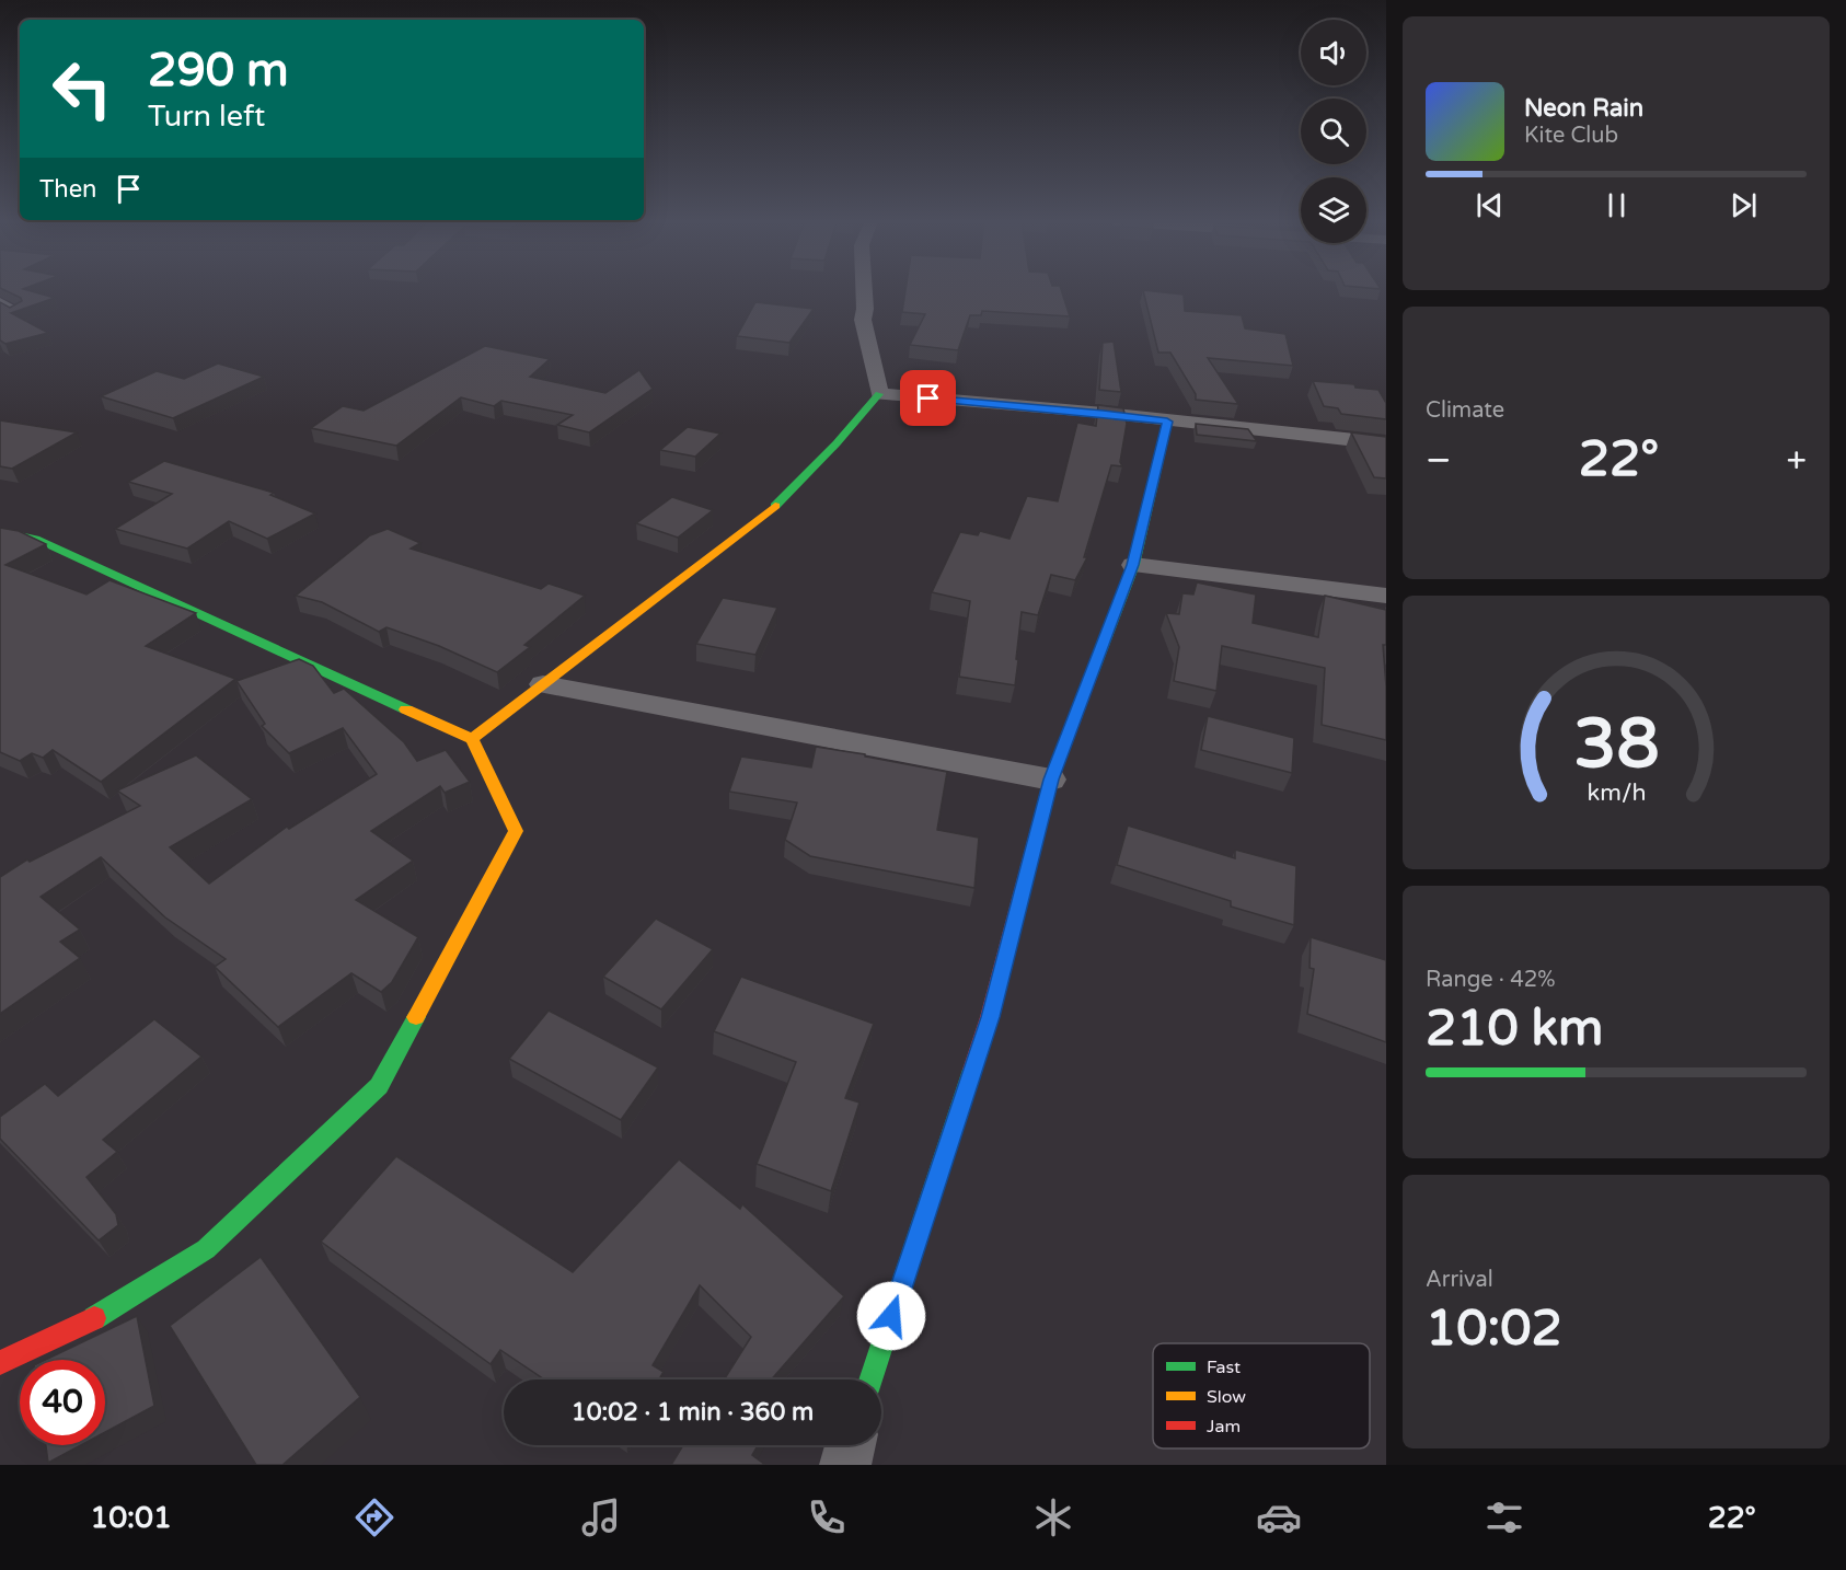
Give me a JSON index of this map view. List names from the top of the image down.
{
  "legend": ["Fast", "Slow", "Jam"],
  "page": {
    "turn": ["290 m", "Turn left"],
    "song": ["Neon Rain", "Kite Club"],
    "then": "Then",
    "tile": [
      "Climate",
      ["Range · 42%", "210 km"],
      ["Arrival", "10:02"]
    ],
    "heat": ["−", "22°", "+"],
    "limit": "40",
    "trip": "10:02 · 1 min · 360 m",
    "tabs": ["10:01", "22°"],
    "gauge": ["38", "km/h"]
  }
}
